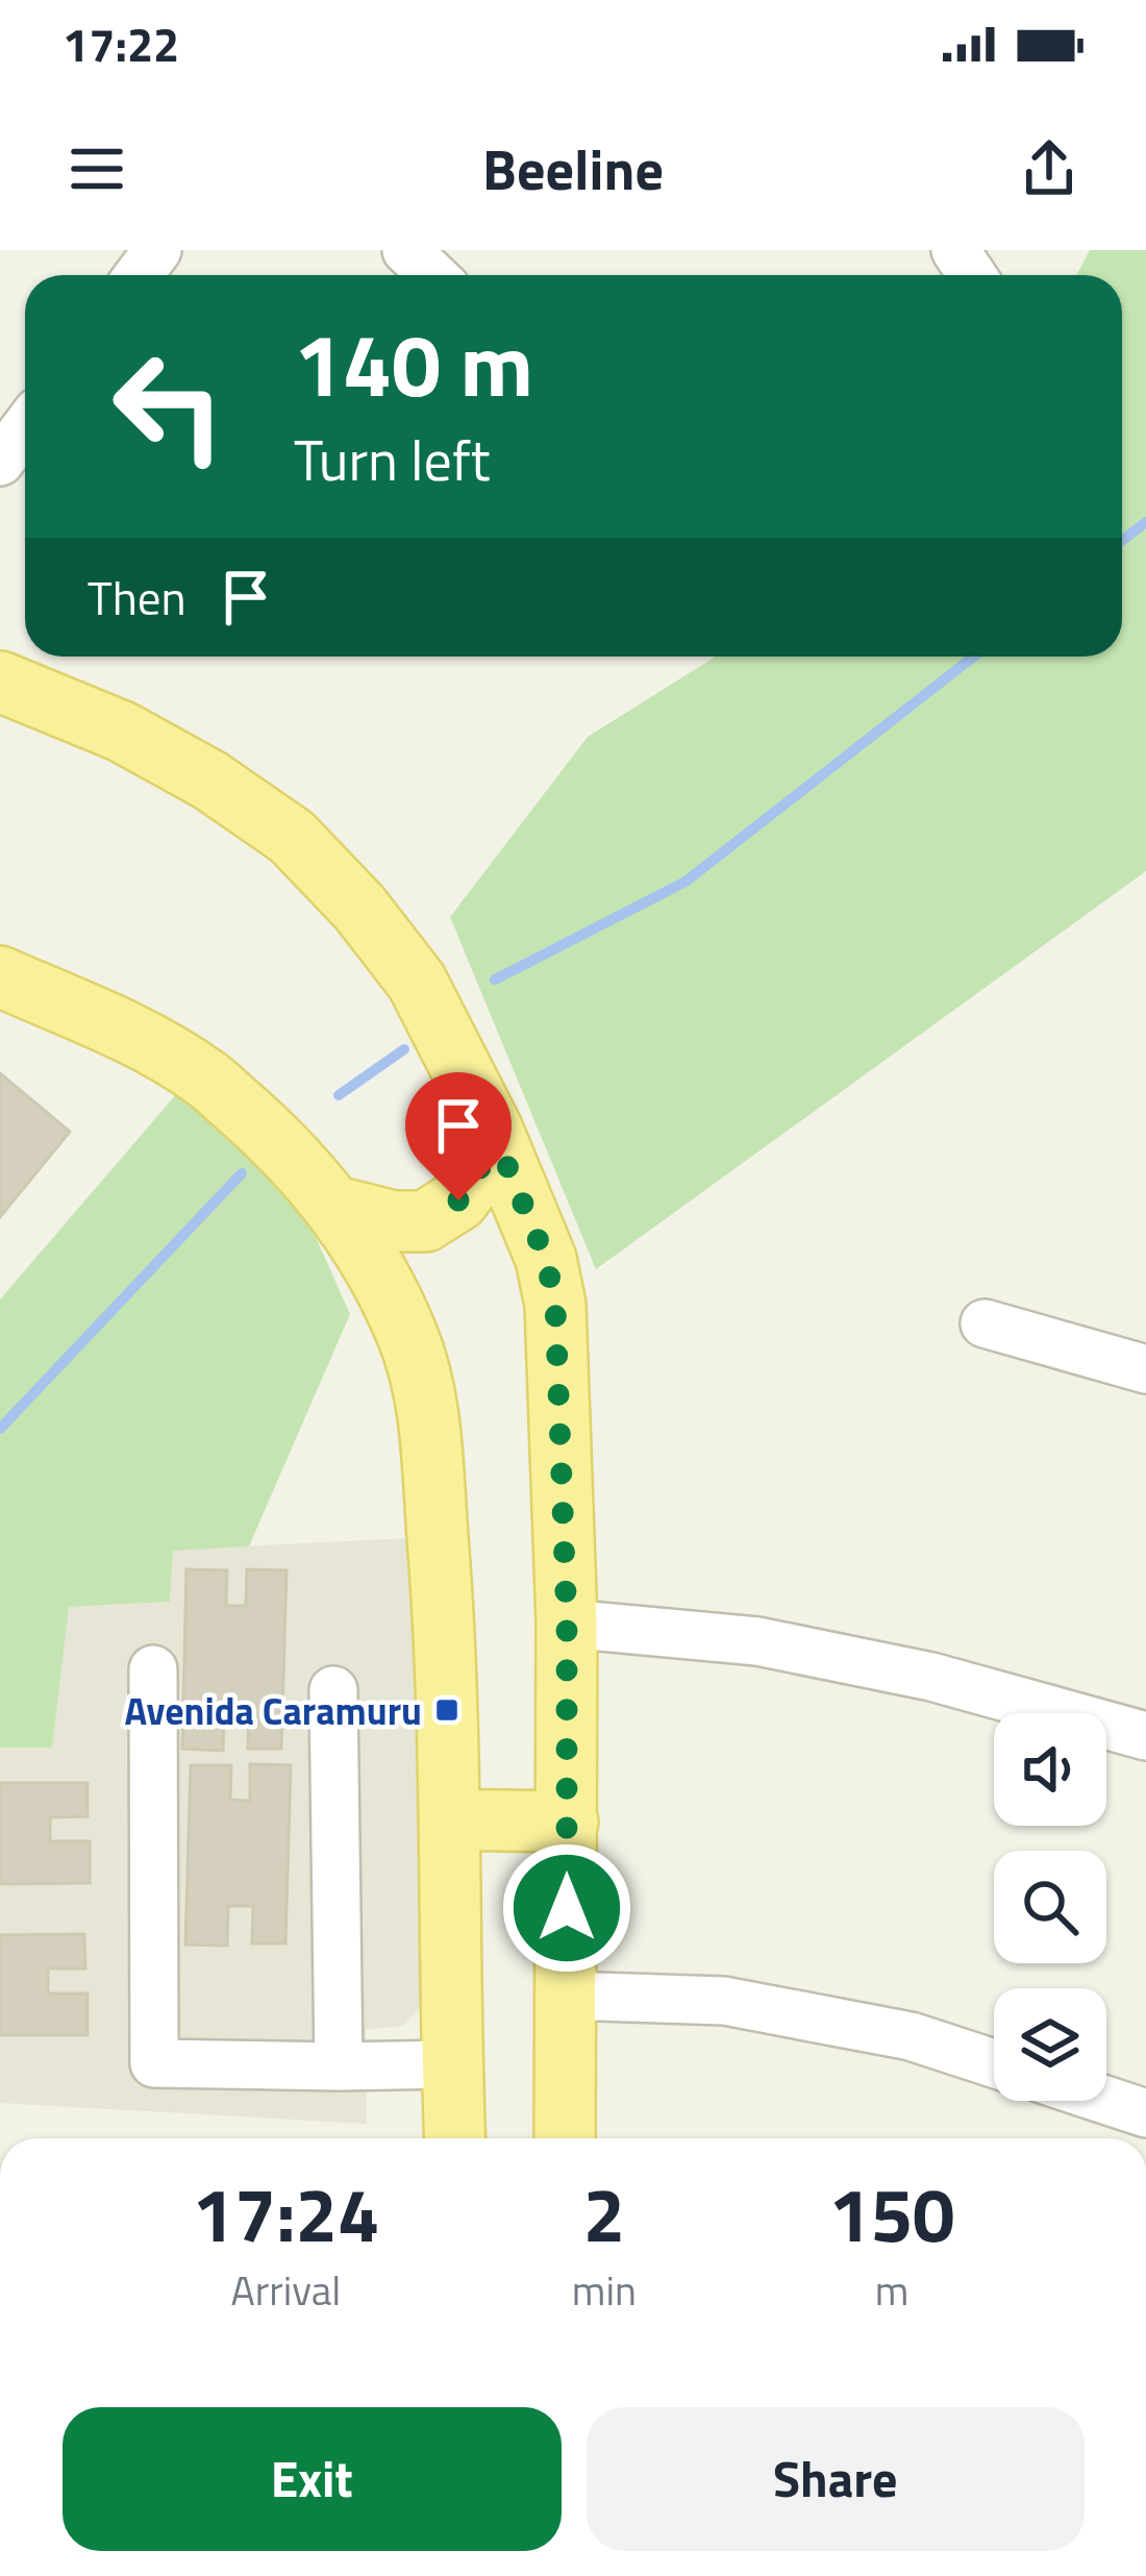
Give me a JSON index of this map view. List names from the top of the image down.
{
  "places": {
    "transit": ["Avenida Caramuru"]
  },
  "page": {
    "status": "17:22",
    "header": "Beeline",
    "turn": ["140 m", "Turn left"],
    "then": "Then",
    "eta": [
      "17:24",
      "Arrival",
      "2",
      "min",
      "150",
      "m"
    ],
    "buttons": ["Exit", "Share"]
  }
}
